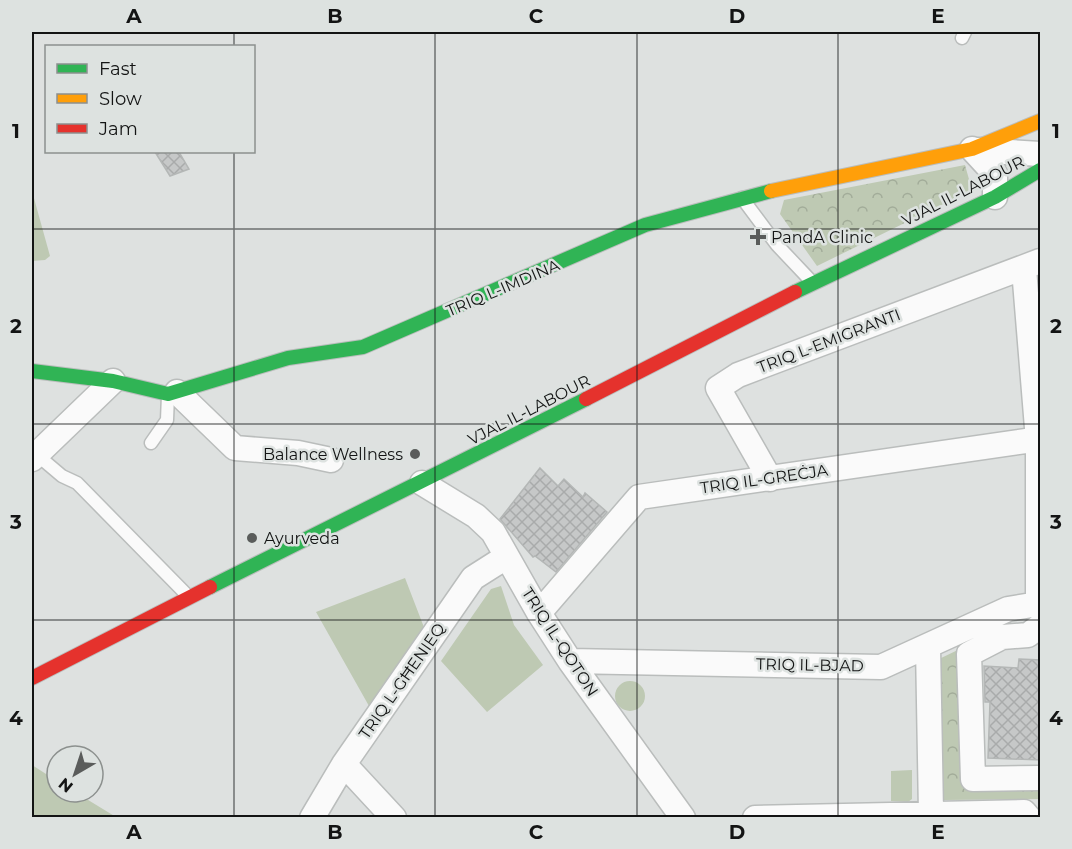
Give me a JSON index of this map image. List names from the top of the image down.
{
  "streets": {
    "main road": ["VJAL IL-LABOUR", "TRIQ L-IMDINA"],
    "street": [
      "TRIQ L-EMIGRANTI",
      "TRIQ IL-GREĊJA",
      "TRIQ IL-QOTON",
      "TRIQ IL-BJAD",
      "TRIQ L-GĦENIEQ"
    ]
  },
  "crossings": [
    ["VJAL IL-LABOUR", "TRIQ IL-QOTON"],
    ["TRIQ L-EMIGRANTI", "TRIQ IL-GREĊJA"],
    ["TRIQ IL-GREĊJA", "TRIQ IL-QOTON"],
    ["TRIQ IL-QOTON", "TRIQ IL-BJAD"],
    ["TRIQ IL-QOTON", "TRIQ L-GĦENIEQ"]
  ],
  "places": {
    "health": ["PandA Clinic"],
    "other": ["Balance Wellness", "Ayurveda"]
  },
  "legend": ["Fast", "Slow", "Jam"],
  "north": "bottom left",
  "grid": {
    "columns": [
      "A",
      "B",
      "C",
      "D",
      "E"
    ],
    "rows": [
      "1",
      "2",
      "3",
      "4"
    ]
  }
}
